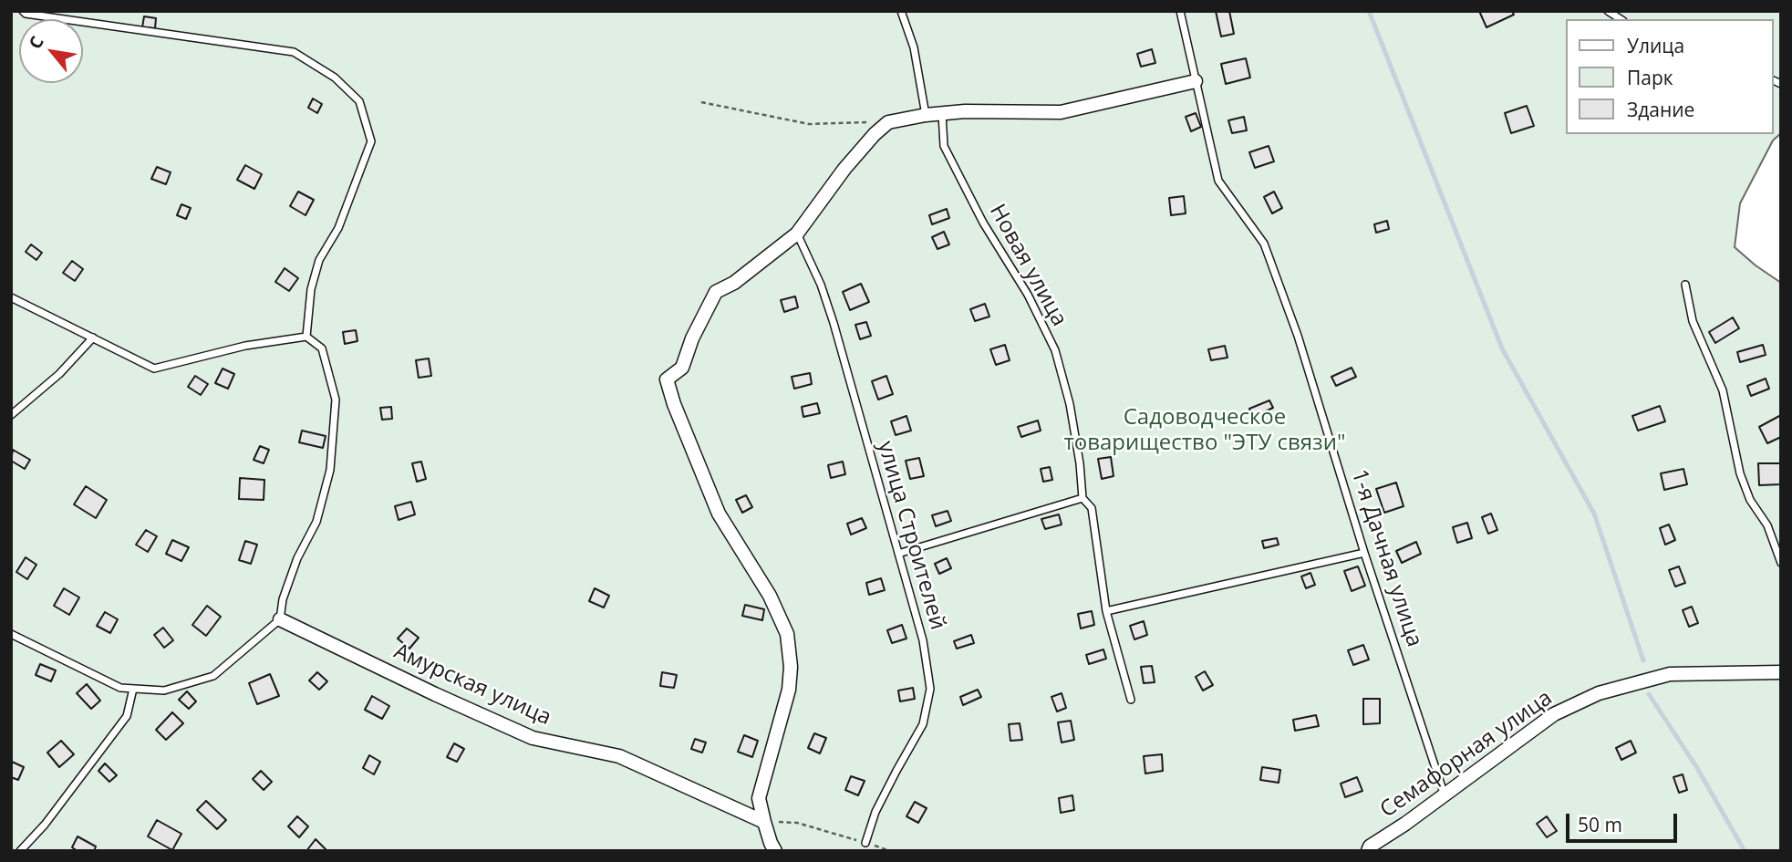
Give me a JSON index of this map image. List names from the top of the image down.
{
  "streets": {
    "street": ["Амурская улица", "Семафорная улица"],
    "lane": ["Новая улица", "улица Строителей", "1-я Дачная улица"]
  },
  "crossings": [
    ["1-я Дачная улица", "Семафорная улица"]
  ],
  "parks": ["Садоводческое товарищество \"ЭТУ связи\""],
  "legend": ["Улица", "Парк", "Здание"],
  "scale_bar": "50 m",
  "north": "top left"
}
